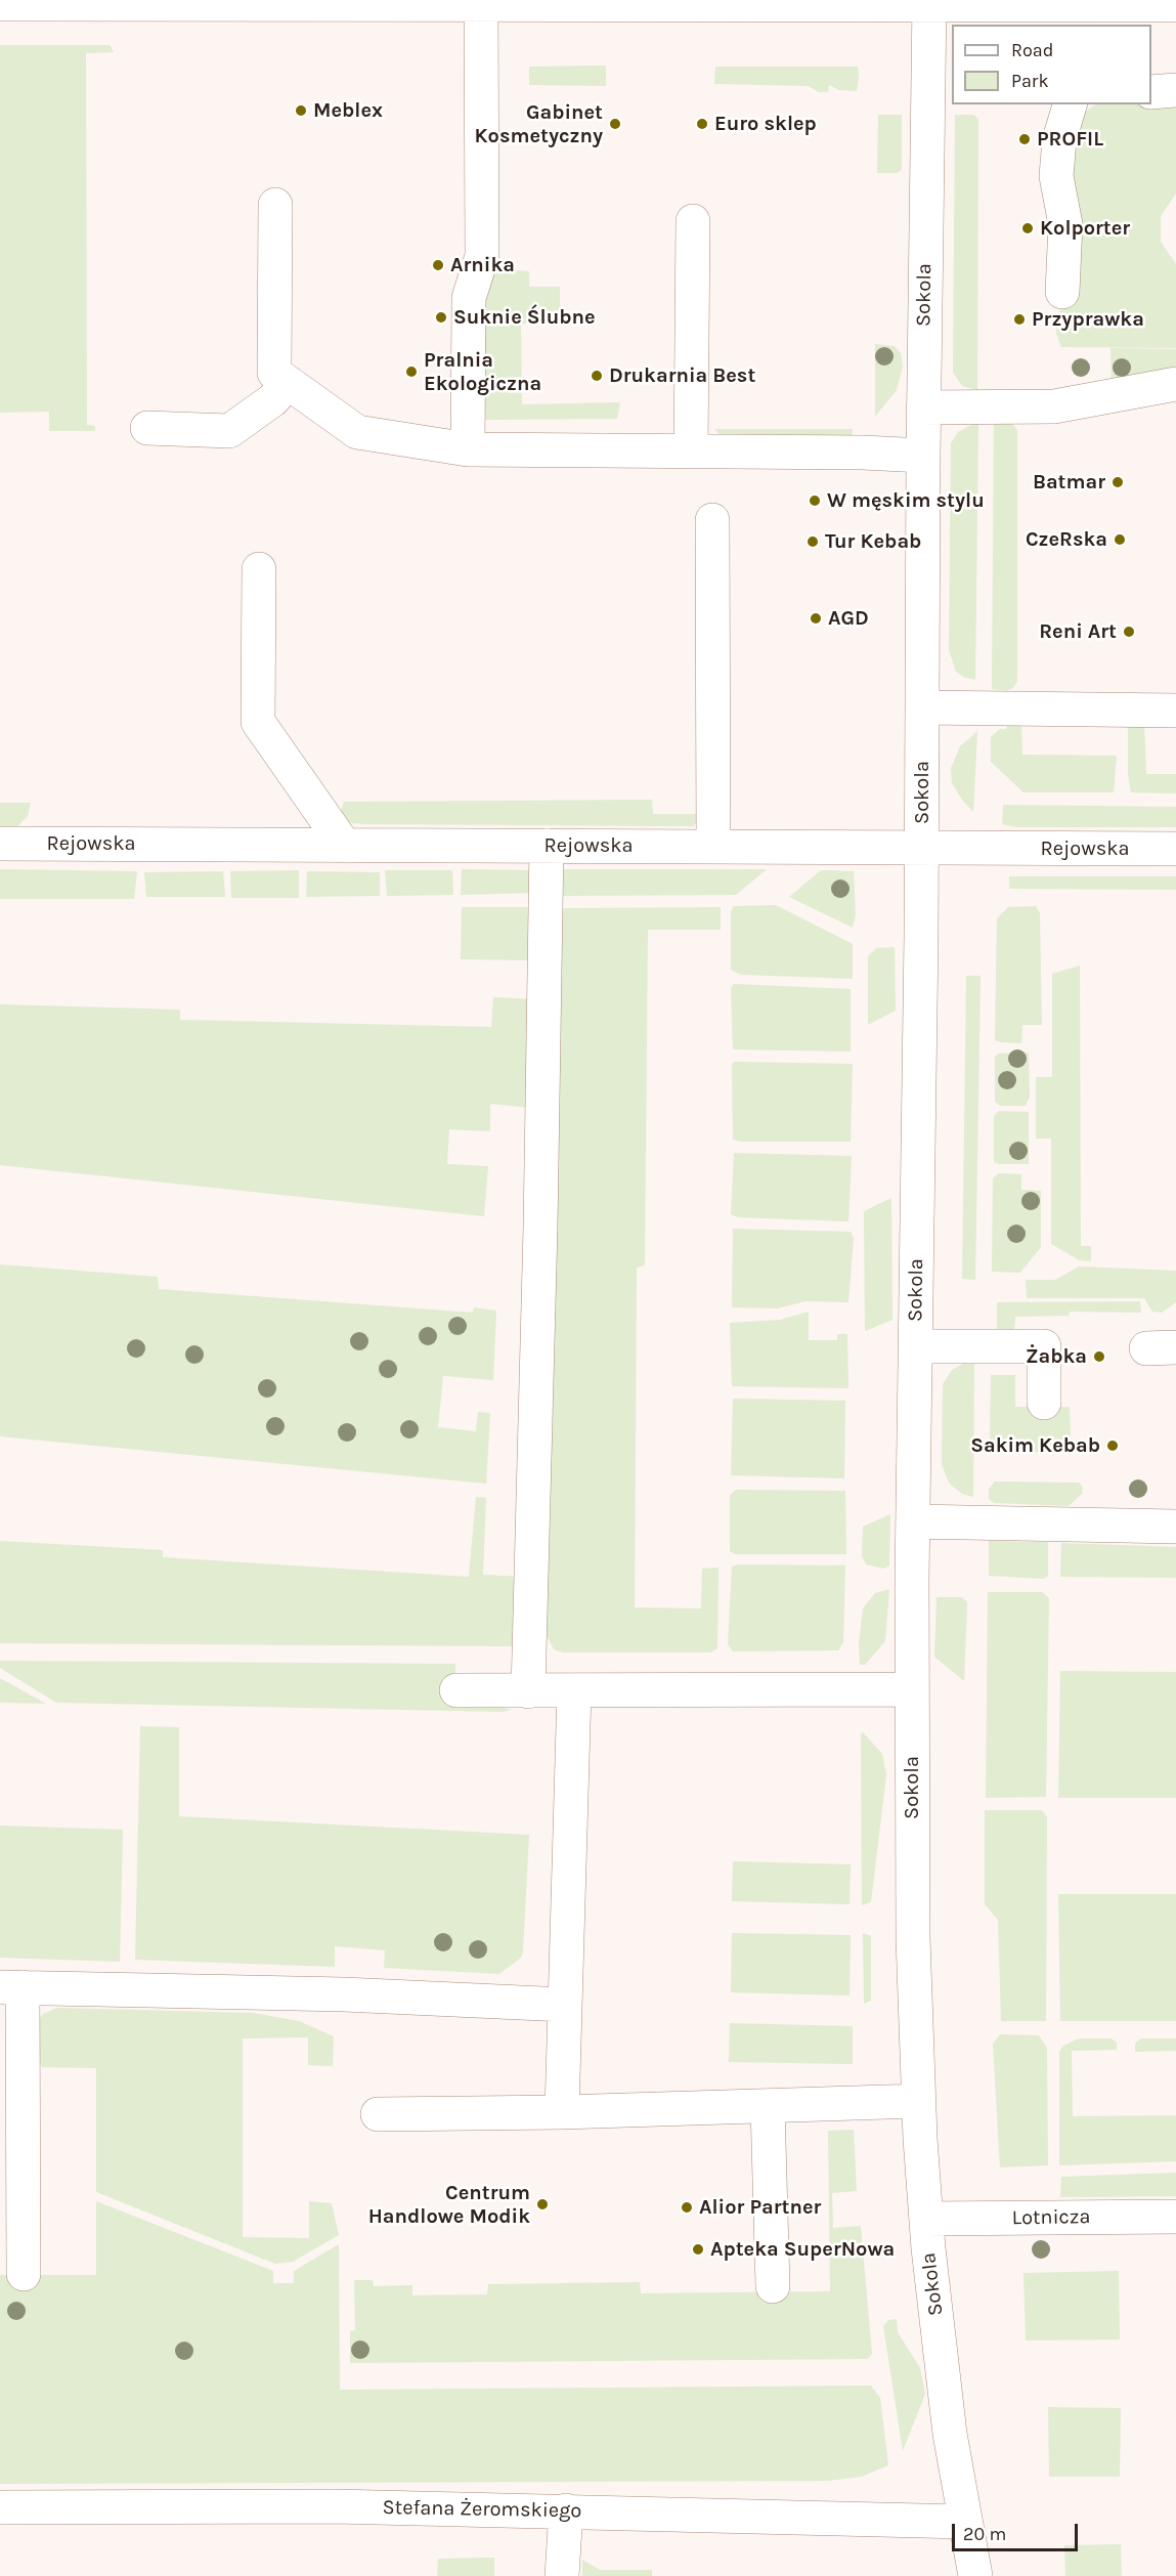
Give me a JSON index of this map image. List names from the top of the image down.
{
  "streets": {
    "street": [
      "Sokola",
      "Rejowska",
      "Lotnicza",
      "Stefana Żeromskiego"
    ]
  },
  "crossings": [
    ["Sokola", "Rejowska"],
    ["Sokola", "Lotnicza"],
    ["Sokola", "Stefana Żeromskiego"]
  ],
  "places": [
    "Meblex",
    "Gabinet Kosmetyczny",
    "Euro sklep",
    "PROFIL",
    "Kolporter",
    "Arnika",
    "Suknie Ślubne",
    "Przyprawka",
    "Pralnia Ekologiczna",
    "Drukarnia Best",
    "Batmar",
    "W męskim stylu",
    "CzeRska",
    "Tur Kebab",
    "AGD",
    "Reni Art",
    "Żabka",
    "Sakim Kebab",
    "Centrum Handlowe Modik",
    "Alior Partner",
    "Apteka SuperNowa"
  ],
  "legend": ["Road", "Park"],
  "scale_bar": "20 m"
}
